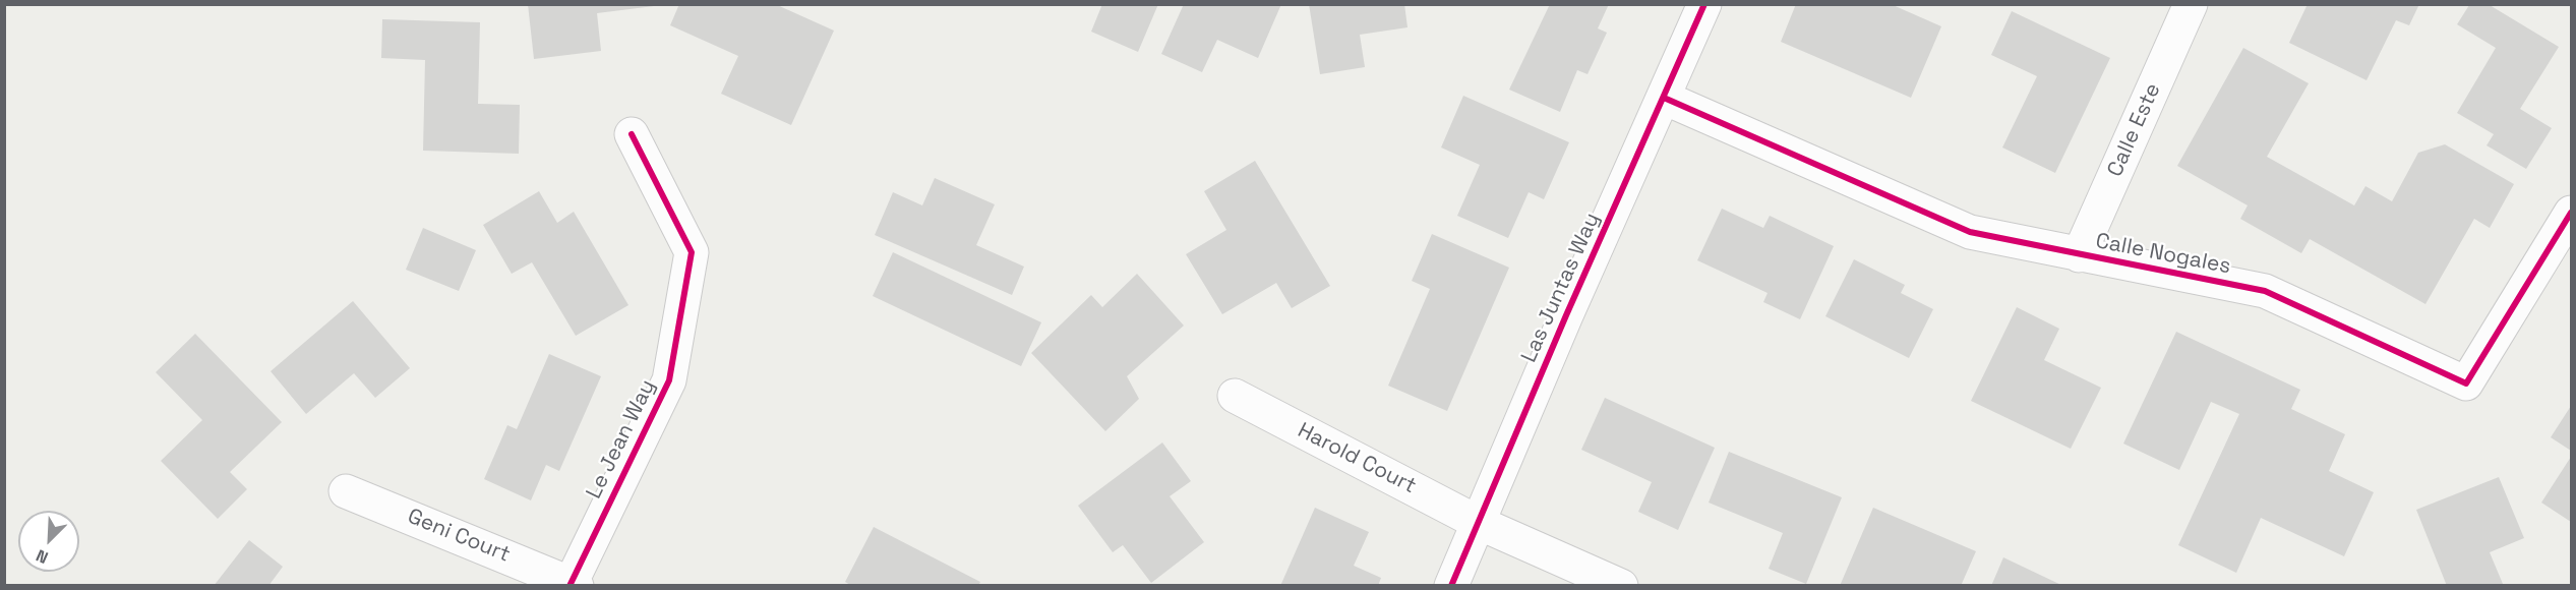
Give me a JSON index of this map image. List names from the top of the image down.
{
  "streets": {
    "street": [
      "Calle Este",
      "Calle Nogales",
      "Las Juntas Way",
      "Le Jean Way",
      "Harold Court",
      "Geni Court"
    ]
  },
  "crossings": [
    ["Calle Este", "Calle Nogales"],
    ["Calle Nogales", "Las Juntas Way"],
    ["Las Juntas Way", "Harold Court"],
    ["Le Jean Way", "Geni Court"]
  ],
  "north": "bottom left"
}
